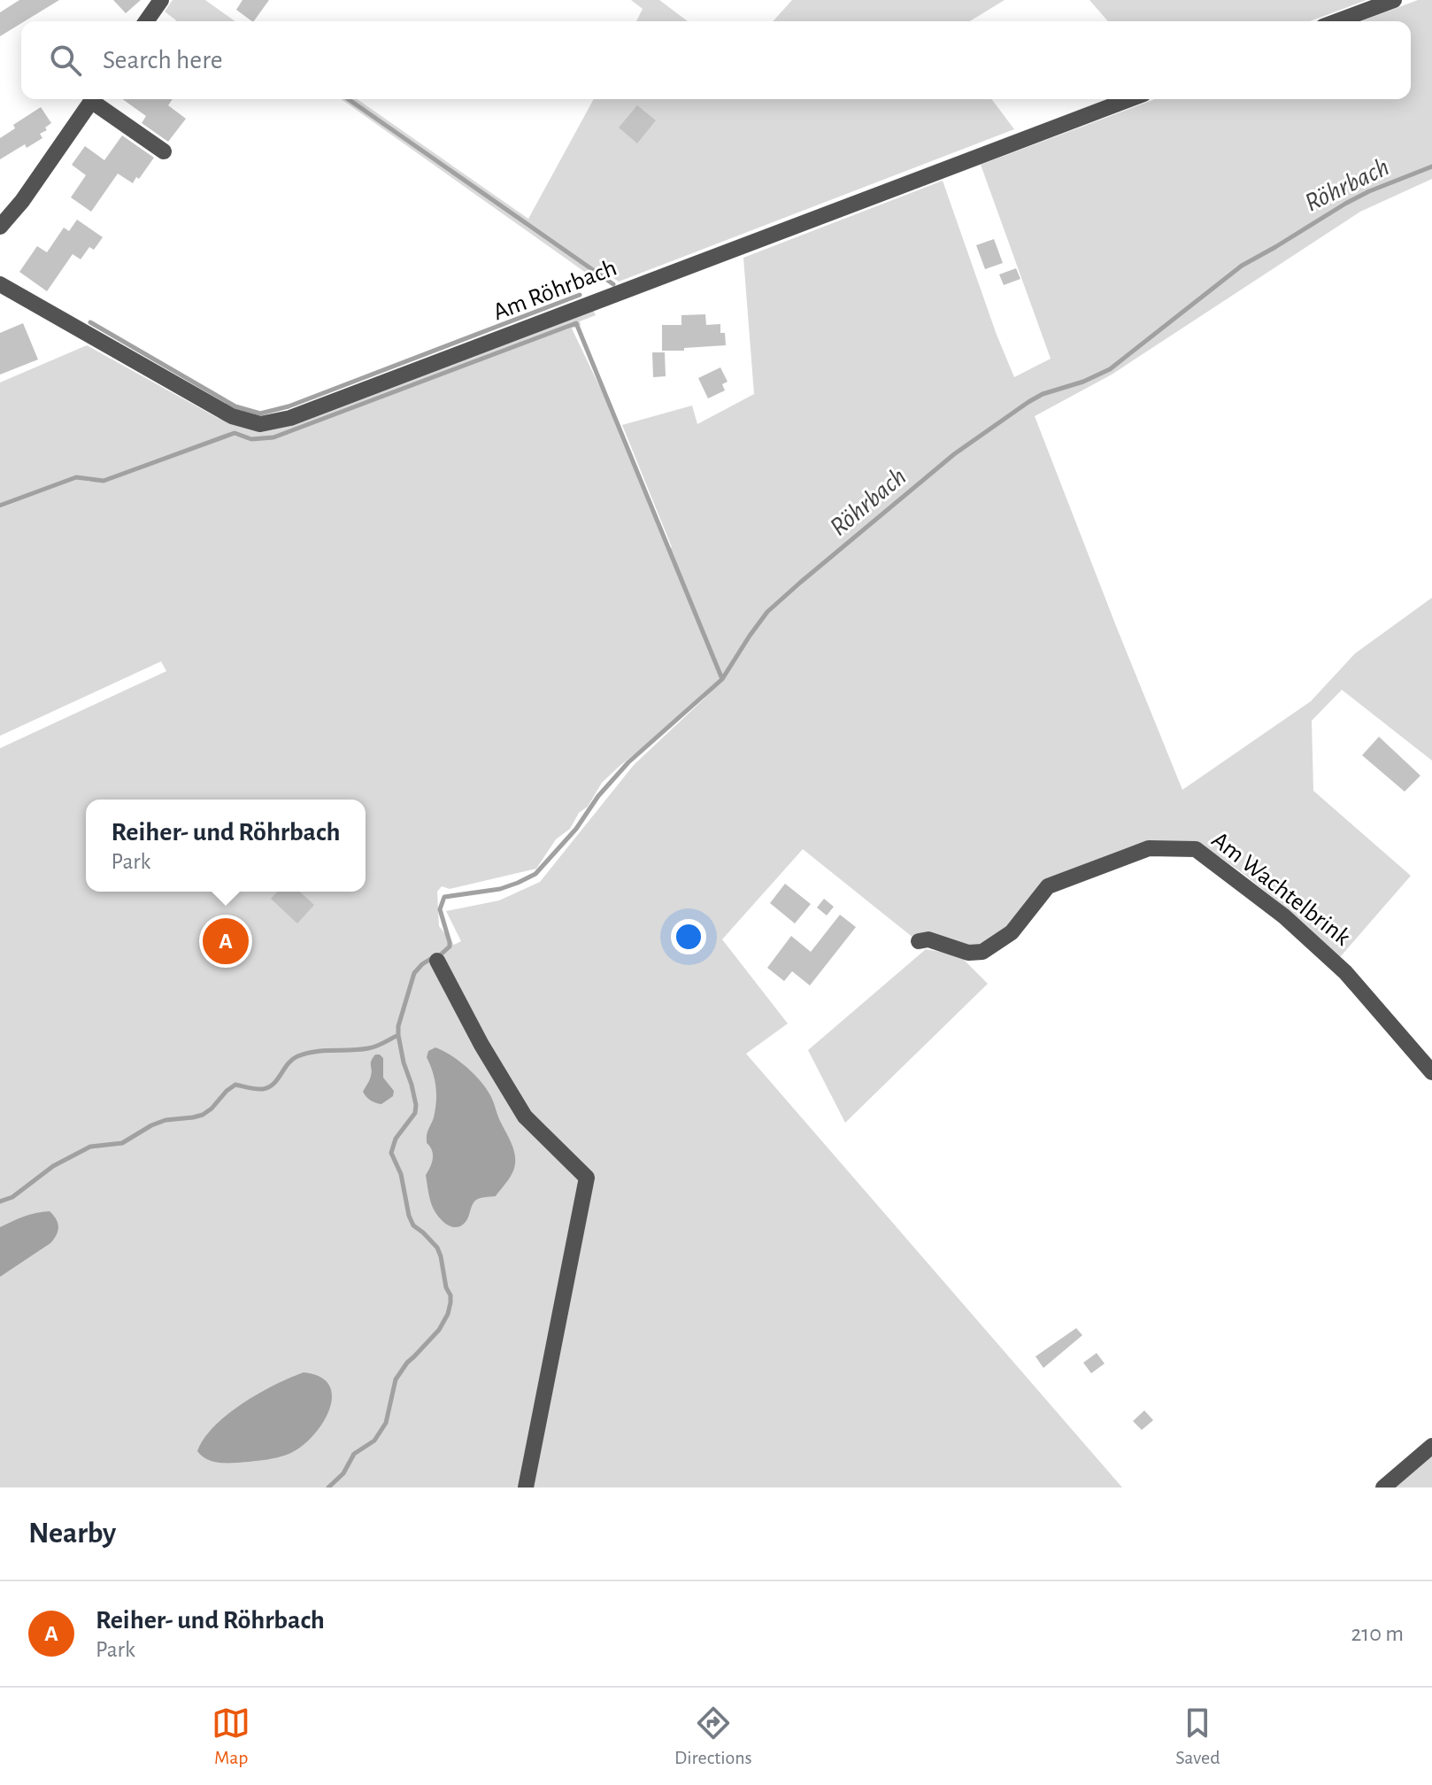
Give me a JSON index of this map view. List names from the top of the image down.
{
  "streets": {
    "street": ["Am Röhrbach", "Am Wachtelbrink"]
  },
  "water": ["Röhrbach"],
  "page": {
    "search": "Search here",
    "popup": ["Reiher- und Röhrbach", "Park"],
    "pins": "A",
    "heading": "Nearby",
    "list": [
      {
        "mark": "A",
        "name": "Reiher- und Röhrbach",
        "note": "Park",
        "value": "210 m"
      }
    ],
    "nav": ["Map", "Directions", "Saved"]
  }
}
